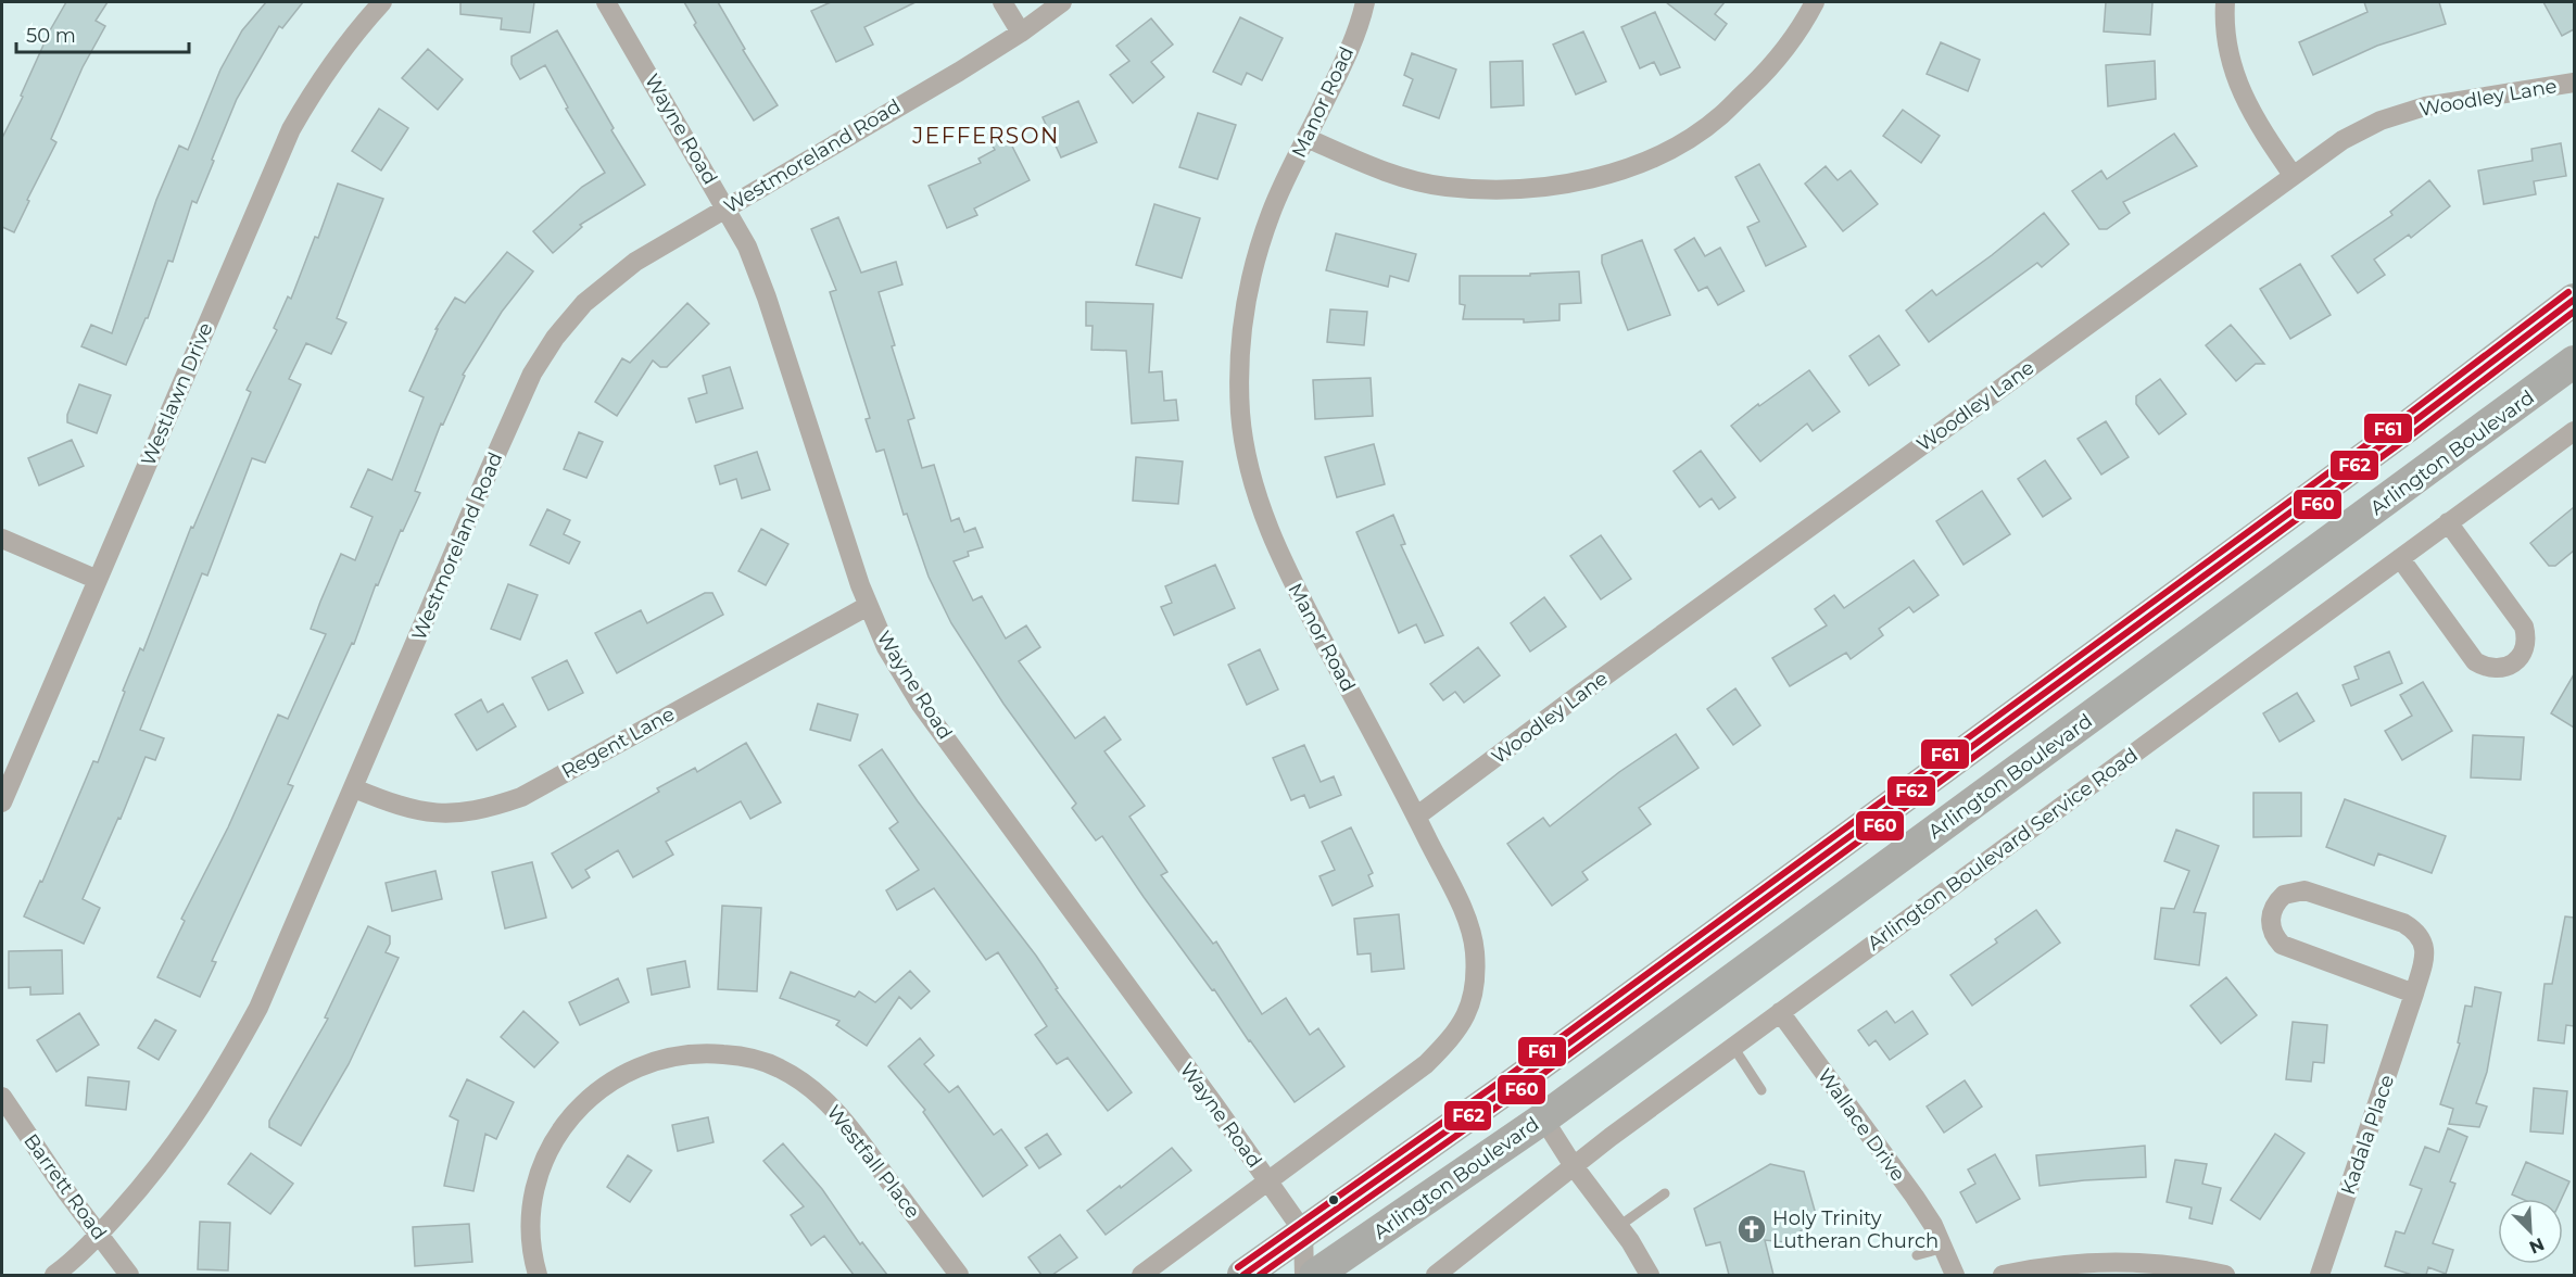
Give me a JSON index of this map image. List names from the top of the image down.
{
  "streets": {
    "highway": ["Arlington Boulevard"],
    "street": [
      "Woodley Lane",
      "Manor Road",
      "Wayne Road",
      "Westmoreland Road",
      "Westlawn Drive",
      "Regent Lane",
      "Arlington Boulevard Service Road",
      "Wallace Drive",
      "Kadala Place",
      "Westfall Place",
      "Barrett Road"
    ]
  },
  "crossings": [
    ["Woodley Lane", "Manor Road"],
    ["Manor Road", "Wayne Road"],
    ["Wayne Road", "Westmoreland Road"],
    ["Wayne Road", "Regent Lane"],
    ["Westmoreland Road", "Regent Lane"],
    ["Westmoreland Road", "Barrett Road"],
    ["Arlington Boulevard Service Road", "Wallace Drive"]
  ],
  "districts": ["JEFFERSON"],
  "places": {
    "church": ["Holy Trinity Lutheran Church"]
  },
  "lines": ["transit line F61", "transit line F62", "transit line F60"],
  "scale_bar": "50 m",
  "north": "bottom right"
}
